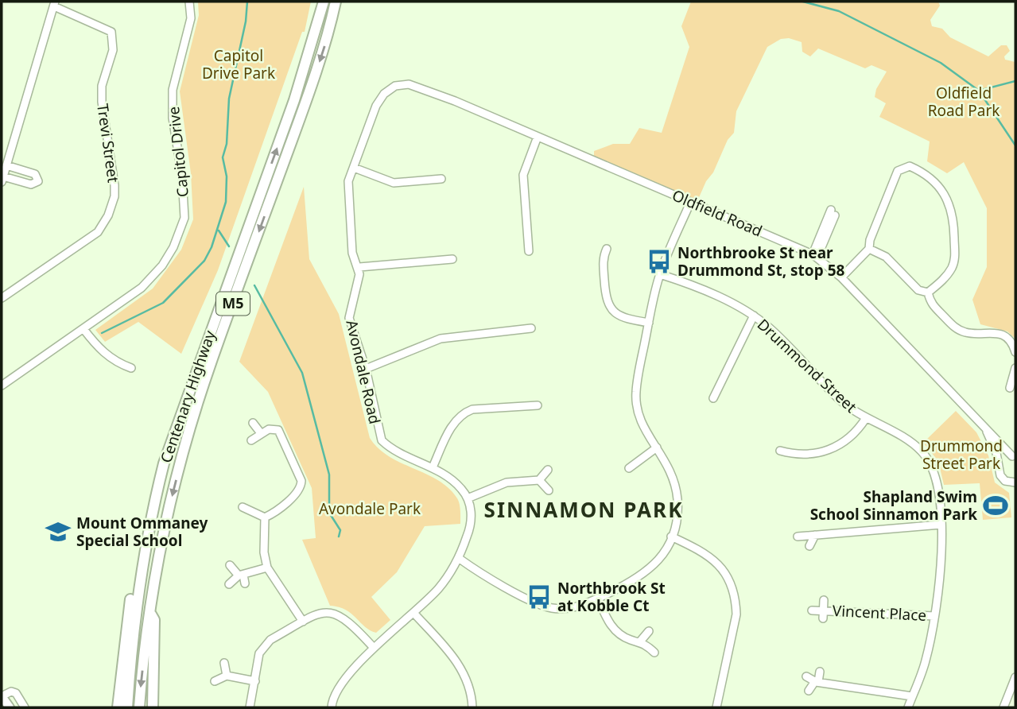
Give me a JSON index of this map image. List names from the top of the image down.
{
  "streets": {
    "highway": ["M5", "Centenary Highway"],
    "street": [
      "Trevi Street",
      "Capitol Drive",
      "Oldfield Road",
      "Drummond Street",
      "Avondale Road",
      "Vincent Place"
    ]
  },
  "crossings": [
    ["Oldfield Road", "Avondale Road"],
    ["Drummond Street", "Vincent Place"]
  ],
  "districts": ["SINNAMON PARK"],
  "parks": [
    "Capitol Drive Park",
    "Oldfield Road Park",
    "Drummond Street Park",
    "Avondale Park"
  ],
  "places": {
    "bus stop": ["Northbrooke St near Drummond St, stop 58", "Northbrook St at Kobble Ct"],
    "sports": ["Shapland Swim School Sinnamon Park"],
    "school or university": ["Mount Ommaney Special School"]
  }
}
